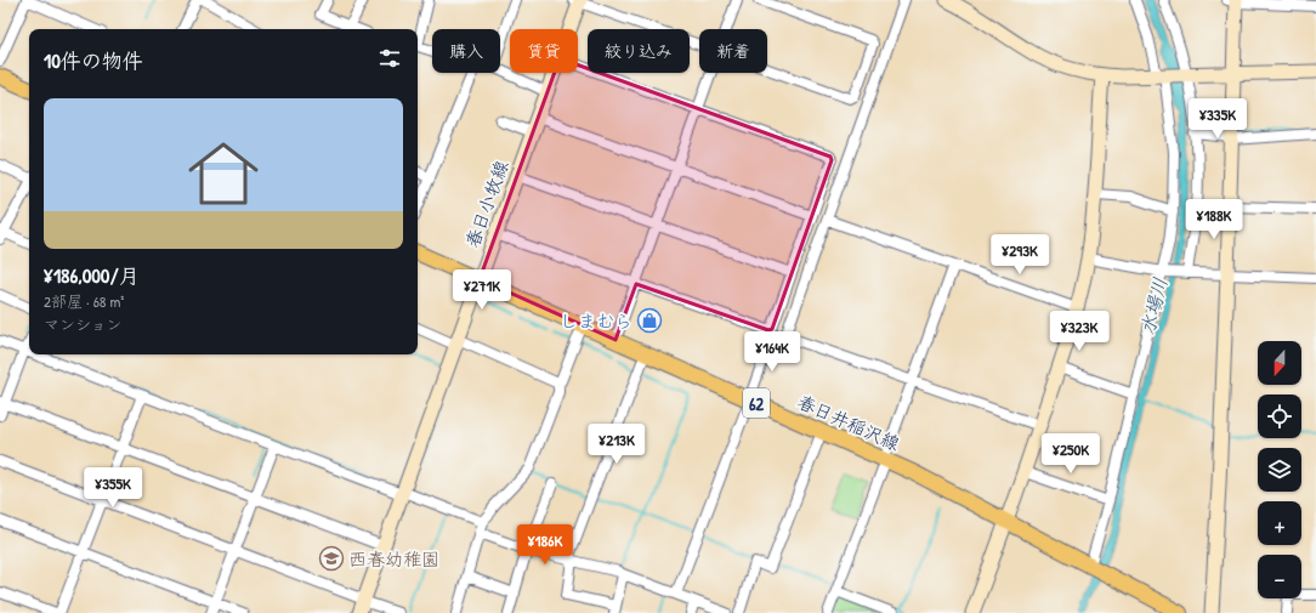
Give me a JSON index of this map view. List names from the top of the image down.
{
  "streets": {
    "main road": ["62", "春日井稲沢線"],
    "street": ["春日小牧線"]
  },
  "crossings": [
    ["春日小牧線", "春日井稲沢線"]
  ],
  "water": ["水場川"],
  "places": {
    "shop": ["しまむら"],
    "school or university": ["西春幼稚園"]
  },
  "north": "bottom",
  "page": {
    "chip": [
      "購入",
      "賃貸",
      "絞り込み",
      "新着"
    ],
    "heading": "10件の物件",
    "list": [
      {
        "name": "¥186,000/月",
        "note": "2部屋 · 68 m² · マンション"
      }
    ],
    "price": [
      "¥335K",
      "¥188K",
      "¥293K",
      "¥271K",
      "¥323K",
      "¥164K",
      "¥213K",
      "¥250K",
      "¥355K",
      "¥186K"
    ],
    "map_buttons": ["+", "−"]
  }
}
